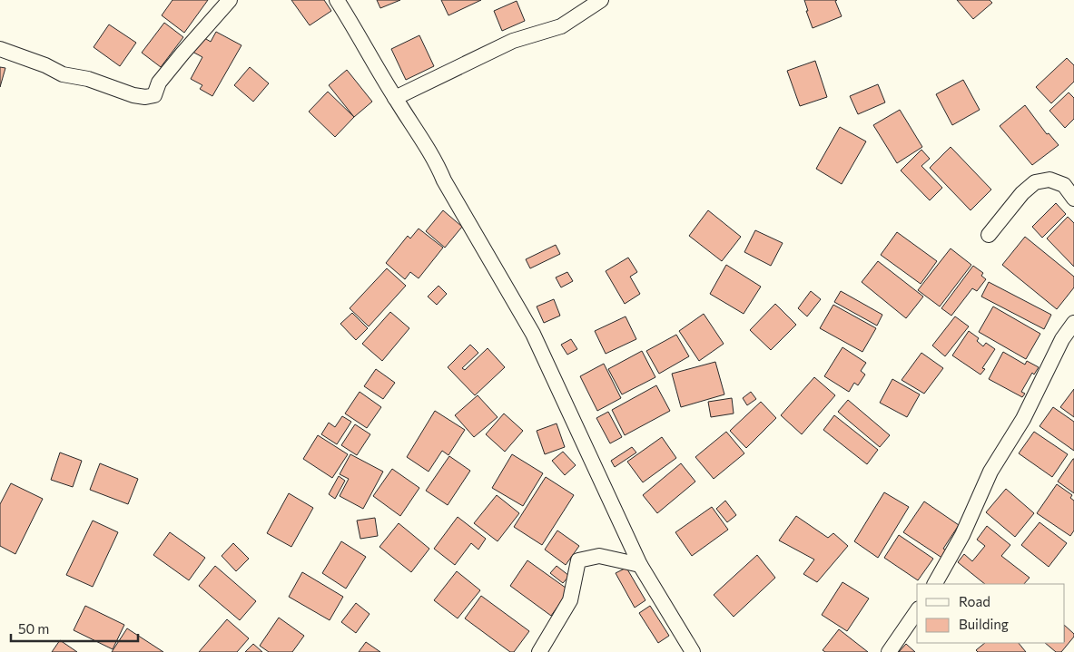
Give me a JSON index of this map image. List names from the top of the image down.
{
  "legend": ["Road", "Building"],
  "scale_bar": "50 m"
}
